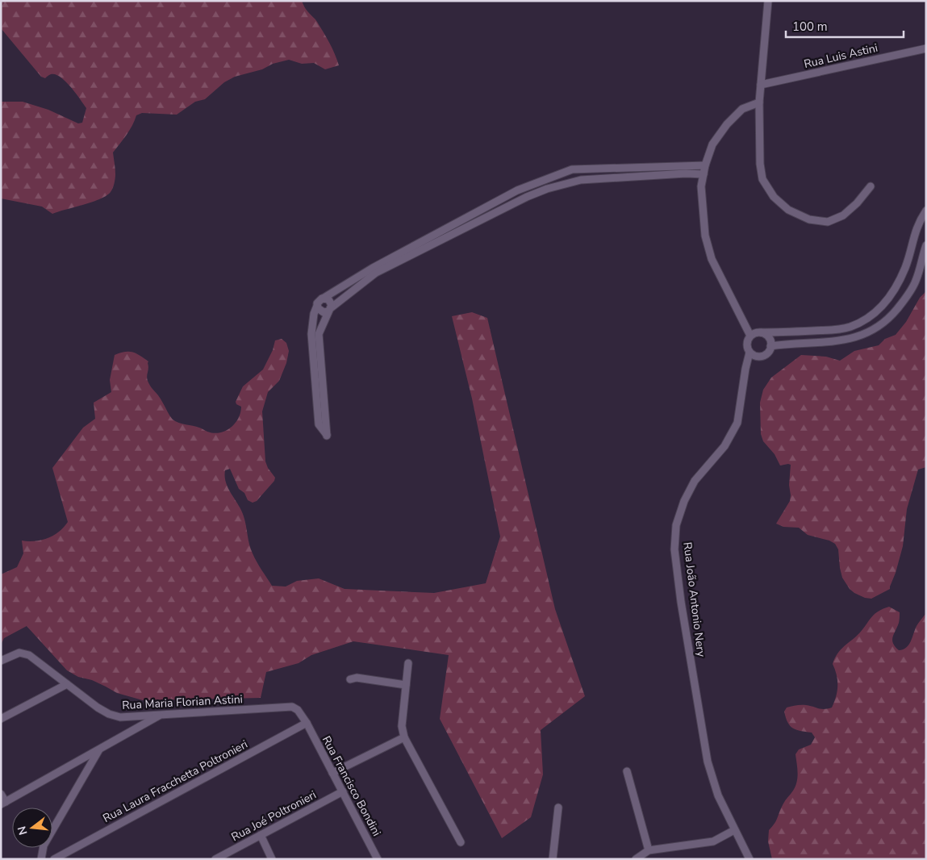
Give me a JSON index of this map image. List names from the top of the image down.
{
  "streets": {
    "street": [
      "Rua Luis Astini",
      "Rua João Antonio Nery",
      "Rua Maria Florian Astini",
      "Rua Laura Fracchetta Poltronieri",
      "Rua Francisco Bondini",
      "Rua Joé Poltronieri"
    ]
  },
  "crossings": [
    ["Rua Maria Florian Astini", "Rua Laura Fracchetta Poltronieri"],
    ["Rua Maria Florian Astini", "Rua Francisco Bondini"],
    ["Rua Laura Fracchetta Poltronieri", "Rua Francisco Bondini"],
    ["Rua Francisco Bondini", "Rua Joé Poltronieri"]
  ],
  "scale_bar": "100 m",
  "north": "left"
}
